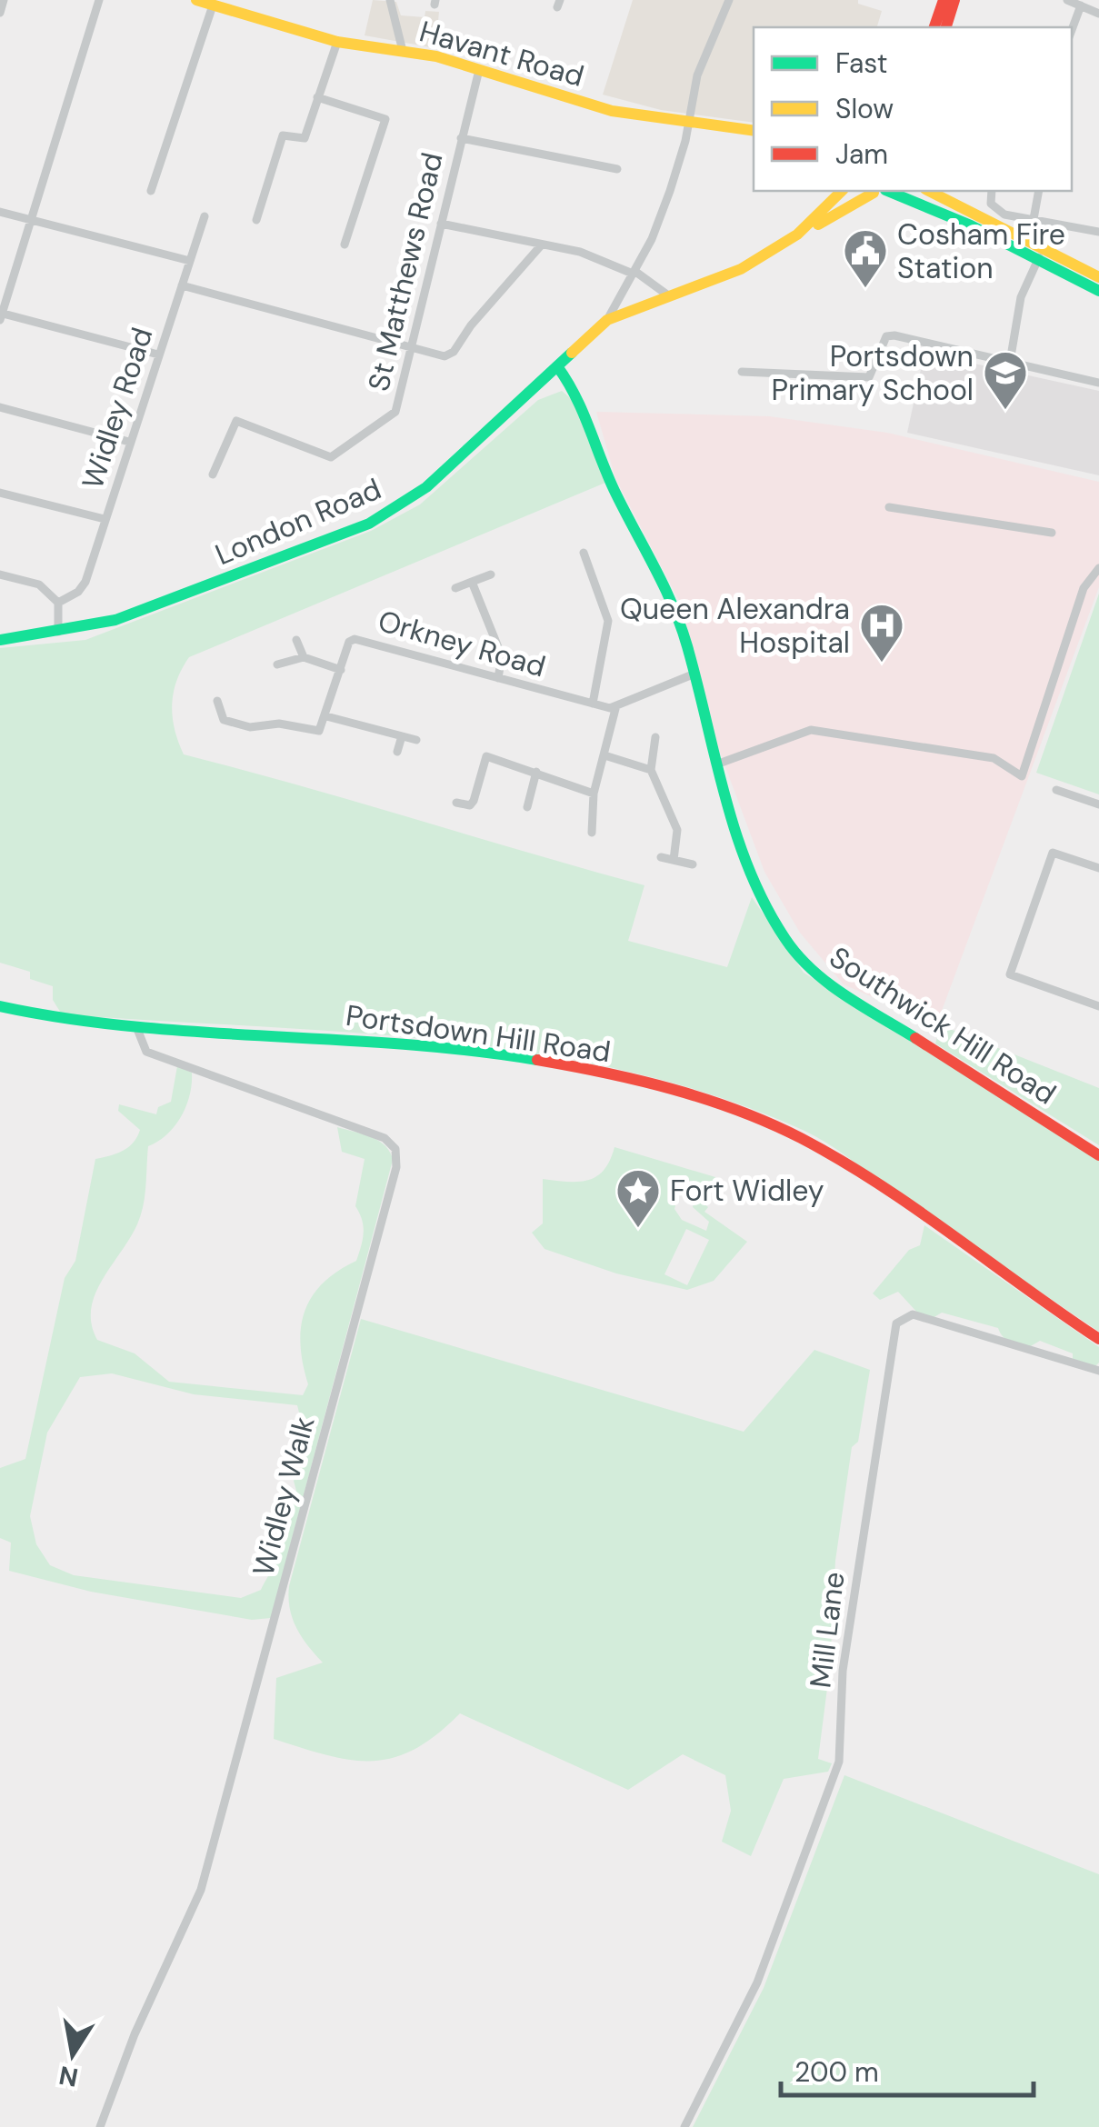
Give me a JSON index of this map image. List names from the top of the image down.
{
  "streets": {
    "main road": [
      "Havant Road",
      "London Road",
      "Southwick Hill Road",
      "Portsdown Hill Road"
    ],
    "street": [
      "St Matthews Road",
      "Widley Road",
      "Orkney Road",
      "Widley Walk",
      "Mill Lane"
    ]
  },
  "crossings": [
    ["Havant Road", "St Matthews Road"],
    ["London Road", "Southwick Hill Road"],
    ["Portsdown Hill Road", "Widley Walk"]
  ],
  "places": {
    "public building": ["Cosham Fire Station"],
    "school or university": ["Portsdown Primary School"],
    "hospital": ["Queen Alexandra Hospital"],
    "place": ["Fort Widley"]
  },
  "legend": ["Fast", "Slow", "Jam"],
  "scale_bar": "200 m",
  "north": "bottom"
}
